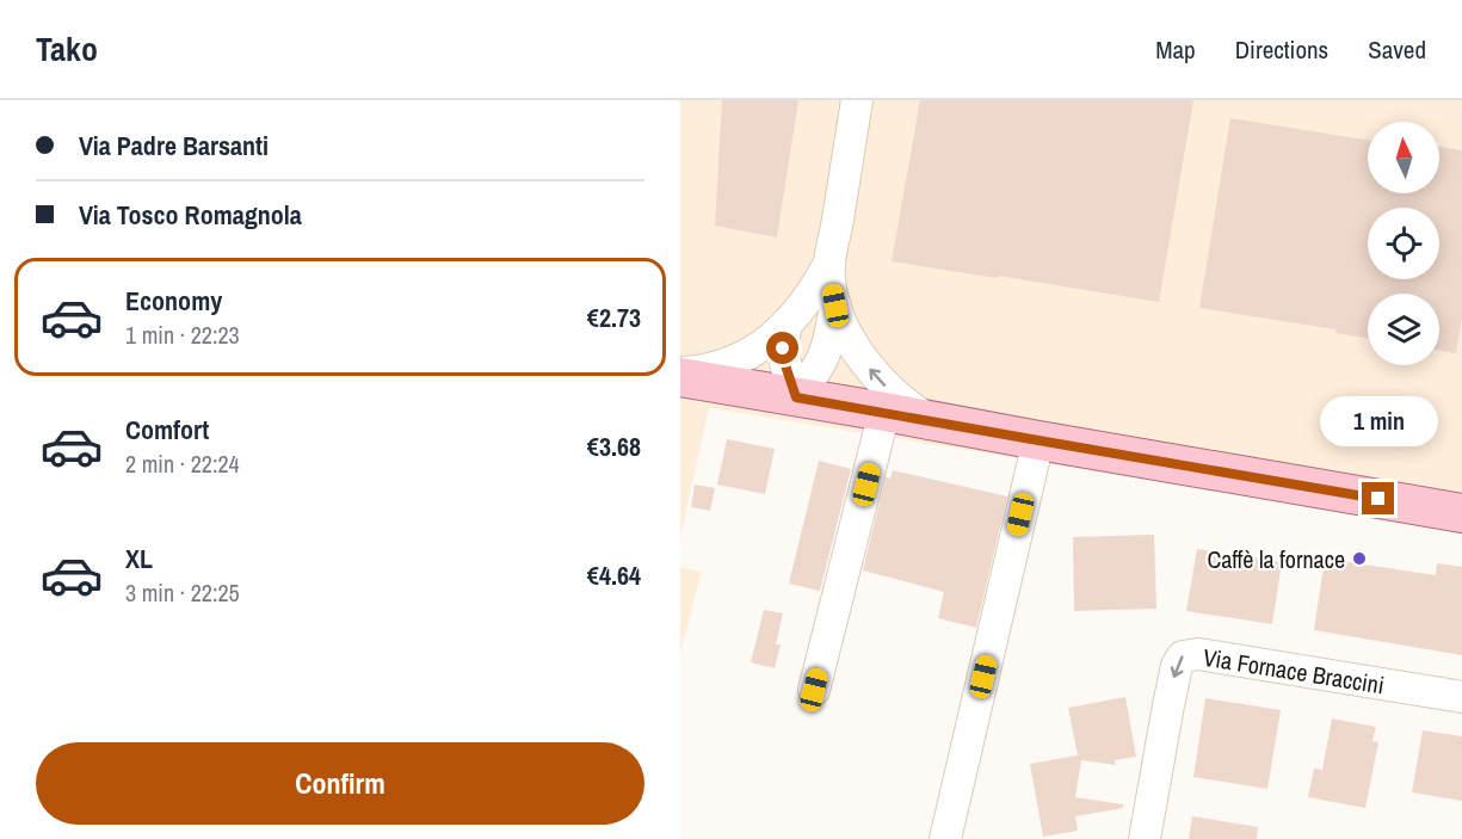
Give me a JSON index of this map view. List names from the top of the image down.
{
  "streets": {
    "street": ["Via Fornace Braccini"]
  },
  "places": ["Caffè la fornace"],
  "north": "top",
  "page": {
    "header": "Tako",
    "nav": ["Map", "Directions", "Saved"],
    "banner": ["Via Padre Barsanti", "Via Tosco Romagnola"],
    "list": [
      {
        "name": "Economy",
        "note": "1 min · 22:23",
        "value": "€2.73"
      },
      {
        "name": "Comfort",
        "note": "2 min · 22:24",
        "value": "€3.68"
      },
      {
        "name": "XL",
        "note": "3 min · 22:25",
        "value": "€4.64"
      }
    ],
    "bubble": "1 min",
    "buttons": "Confirm"
  }
}
